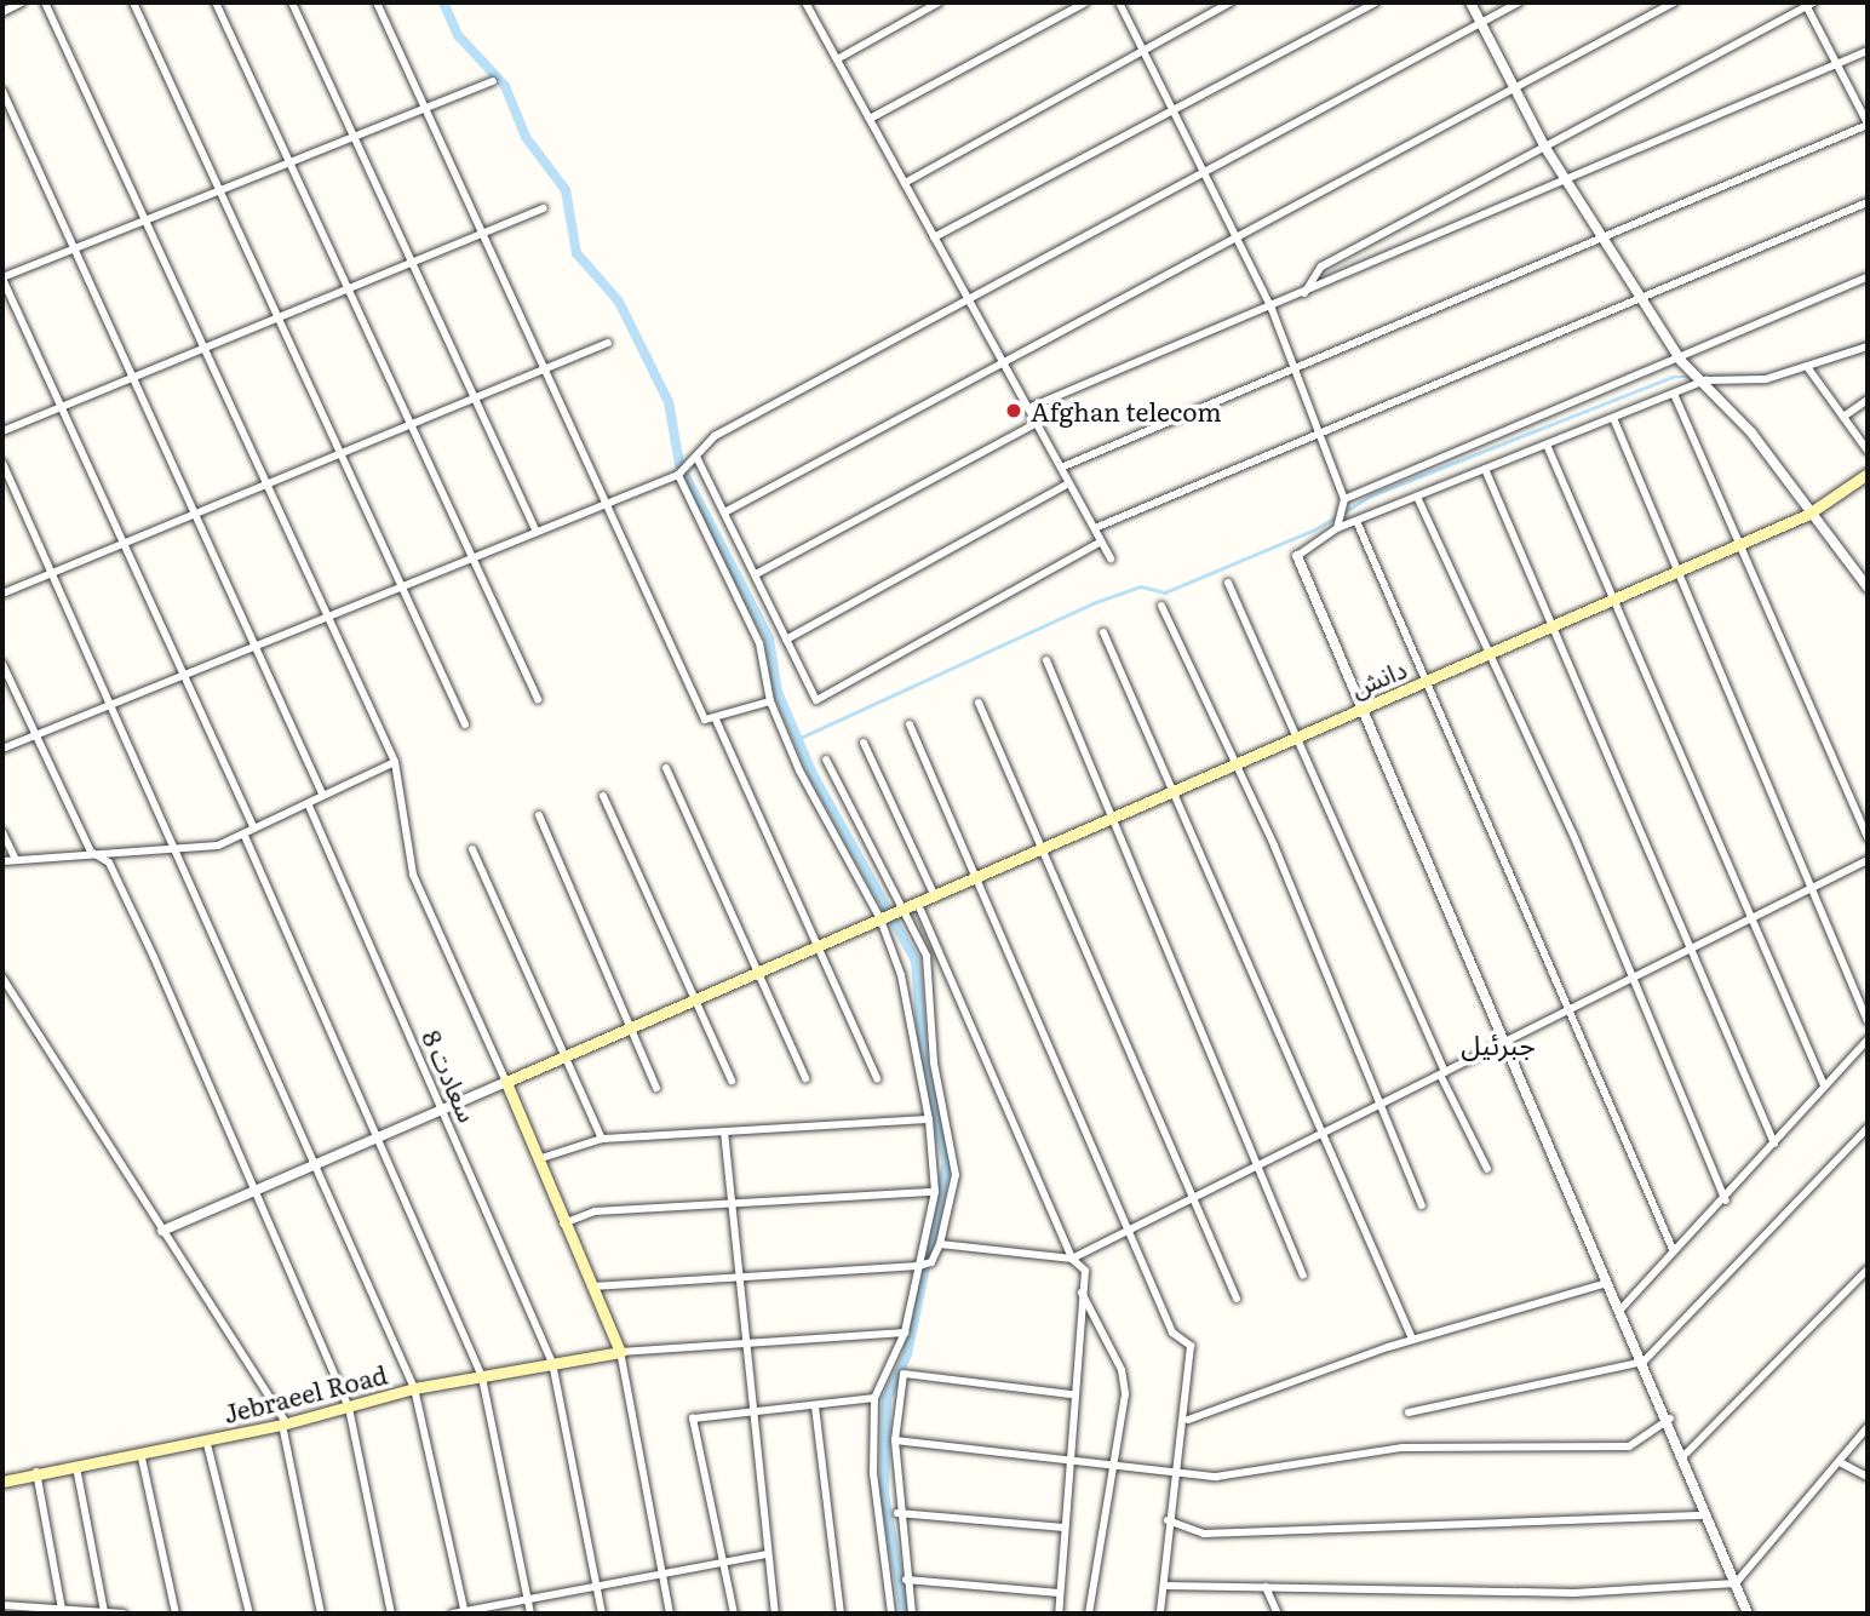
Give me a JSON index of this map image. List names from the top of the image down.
{
  "streets": {
    "main road": ["دانش", "Jebraeel Road"],
    "street": ["سعادت 8"]
  },
  "crossings": [
    ["سعادت 8", "Jebraeel Road"]
  ],
  "districts": ["جبرئیل"],
  "places": ["Afghan telecom"]
}
